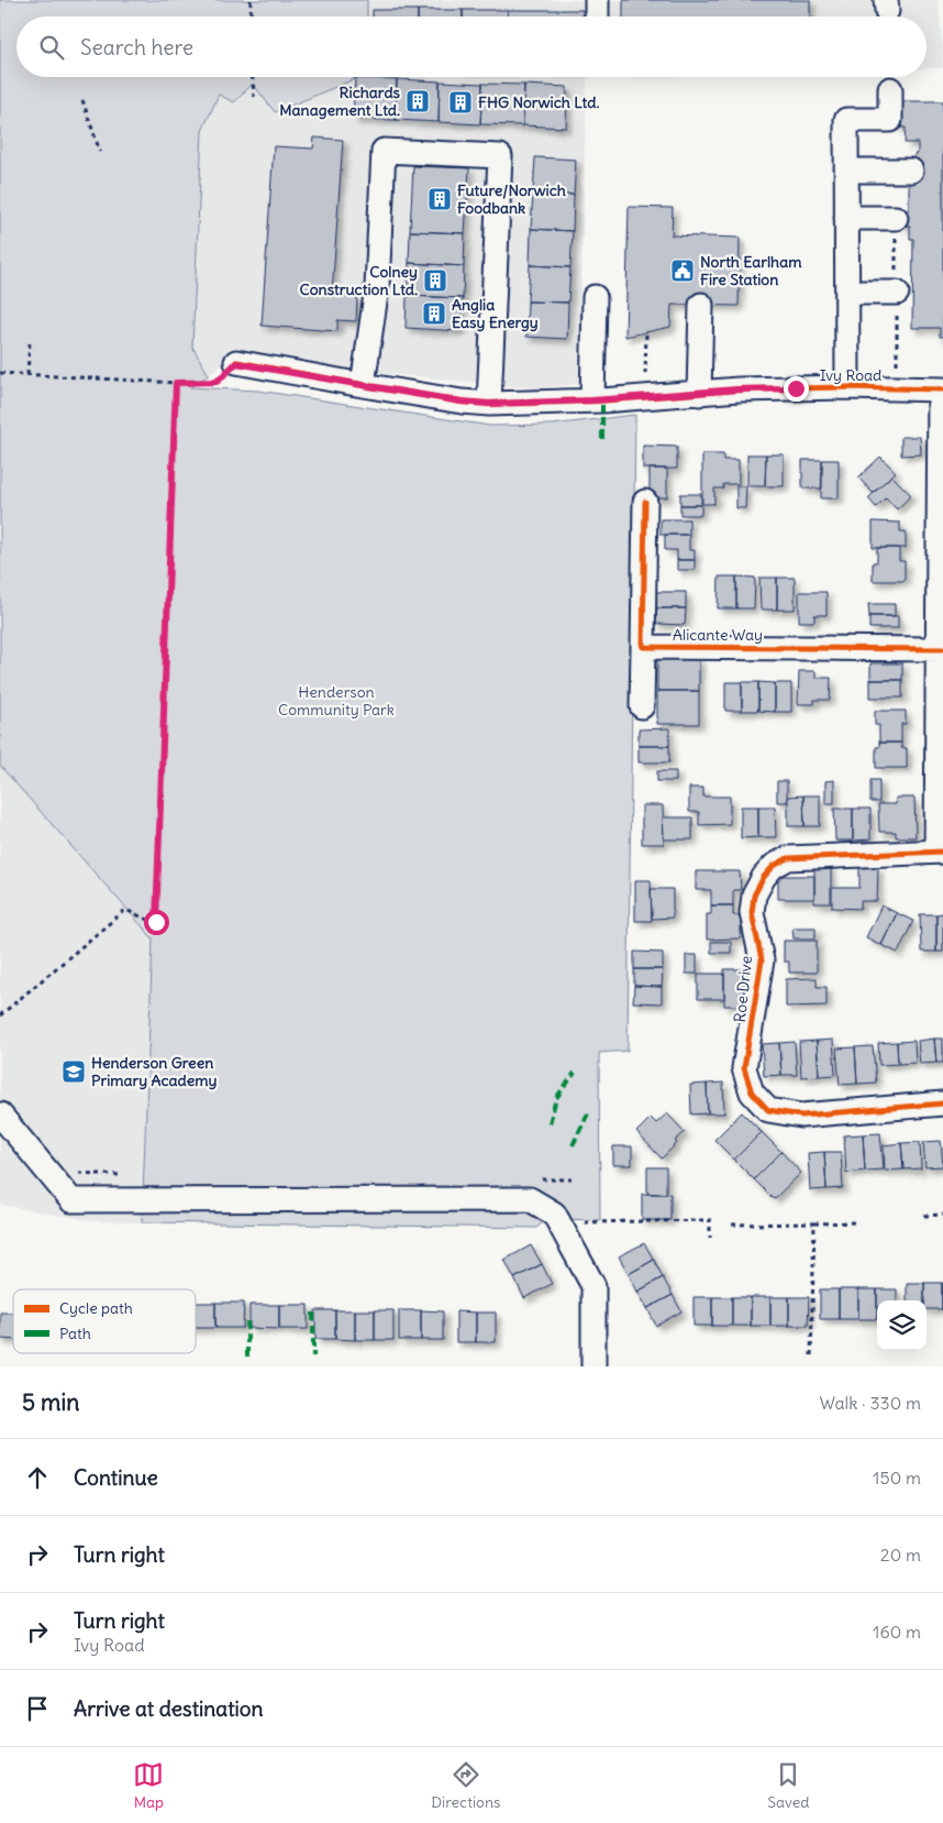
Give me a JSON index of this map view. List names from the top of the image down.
{
  "streets": {
    "street": ["Ivy Road", "Alicante Way", "Roe Drive"]
  },
  "crossings": [
    ["Ivy Road", "Roe Drive"],
    ["Alicante Way", "Roe Drive"]
  ],
  "parks": ["Henderson Community Park"],
  "places": {
    "building": [
      "Richards Management Ltd.",
      "FHG Norwich Ltd.",
      "Future/Norwich Foodbank",
      "Colney Construction Ltd.",
      "Anglia Easy Energy"
    ],
    "public building": ["North Earlham Fire Station"],
    "school or university": ["Henderson Green Primary Academy"]
  },
  "legend": ["Cycle path", "Path"],
  "page": {
    "search": "Search here",
    "heading": ["5 min", "Walk · 330 m"],
    "list": [
      ["Continue", "150 m"],
      ["Turn right", "20 m"],
      ["Turn right", "Ivy Road", "160 m"],
      "Arrive at destination"
    ],
    "nav": ["Map", "Directions", "Saved"]
  }
}
